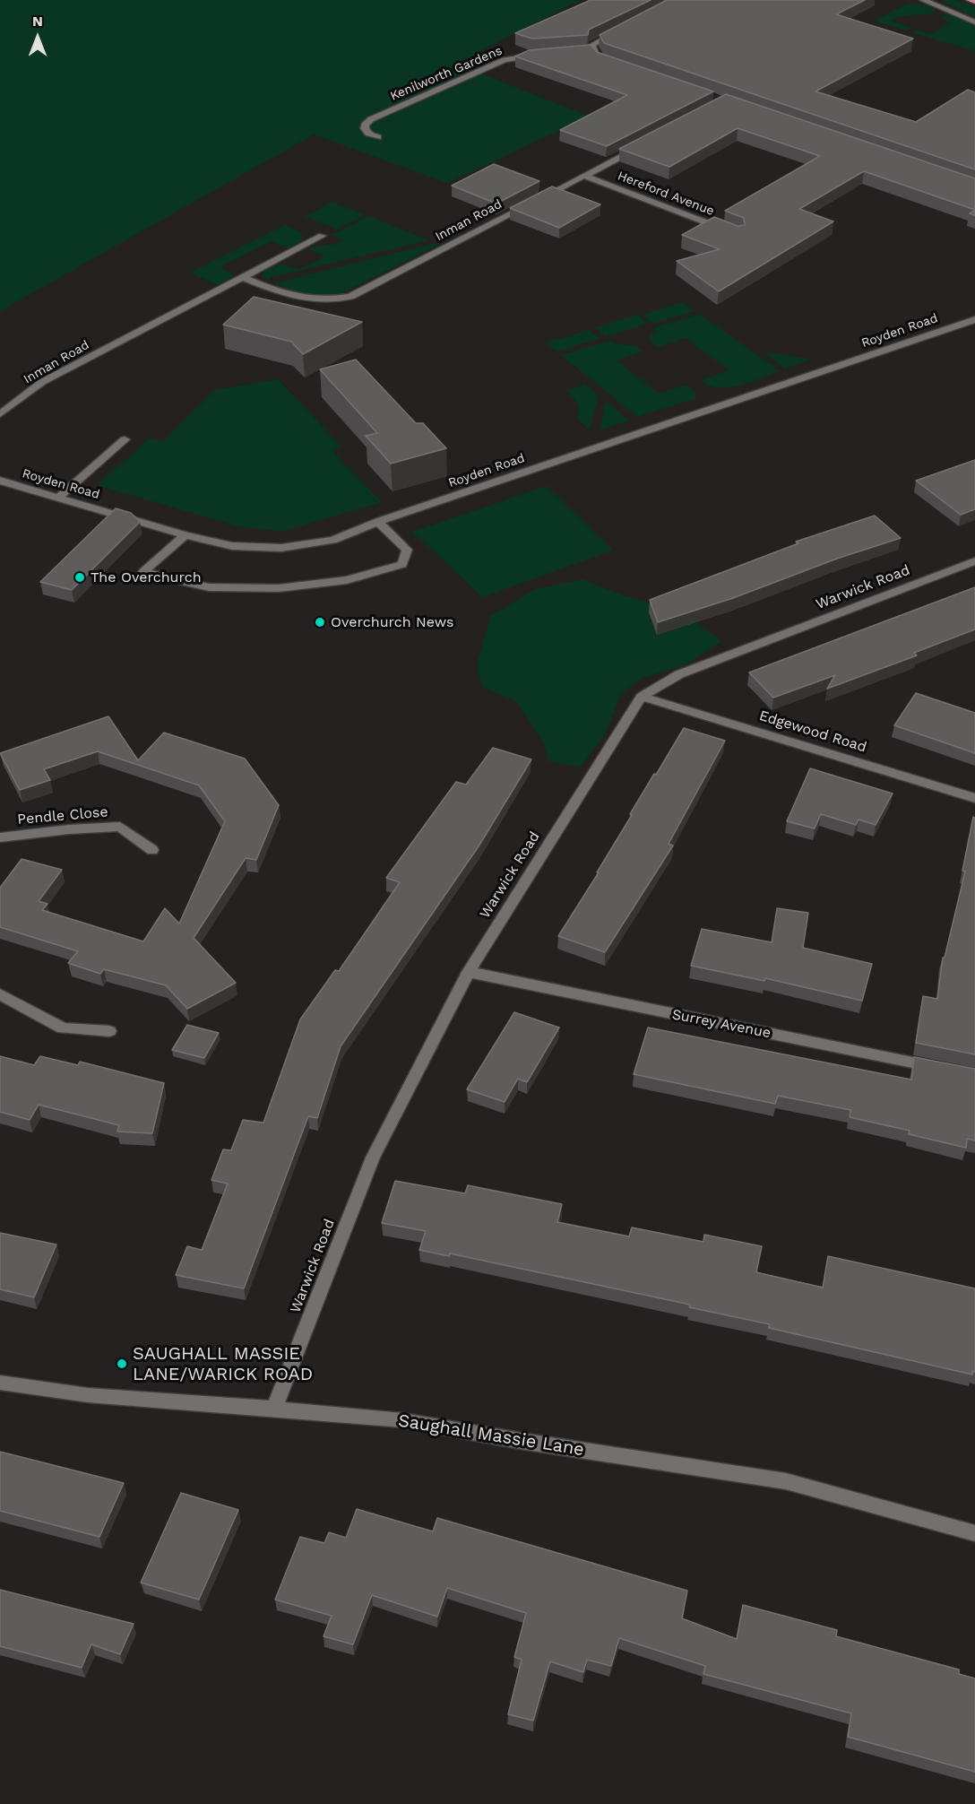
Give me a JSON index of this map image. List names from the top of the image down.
{
  "streets": {
    "street": [
      "Kenilworth Gardens",
      "Hereford Avenue",
      "Inman Road",
      "Royden Road",
      "Warwick Road",
      "Edgewood Road",
      "Pendle Close",
      "Surrey Avenue",
      "Saughall Massie Lane"
    ]
  },
  "crossings": [
    ["Hereford Avenue", "Inman Road"],
    ["Warwick Road", "Edgewood Road"],
    ["Warwick Road", "Surrey Avenue"],
    ["Warwick Road", "Saughall Massie Lane"]
  ],
  "places": ["The Overchurch", "Overchurch News", "SAUGHALL MASSIE LANE/WARICK ROAD"],
  "north": "top"
}
